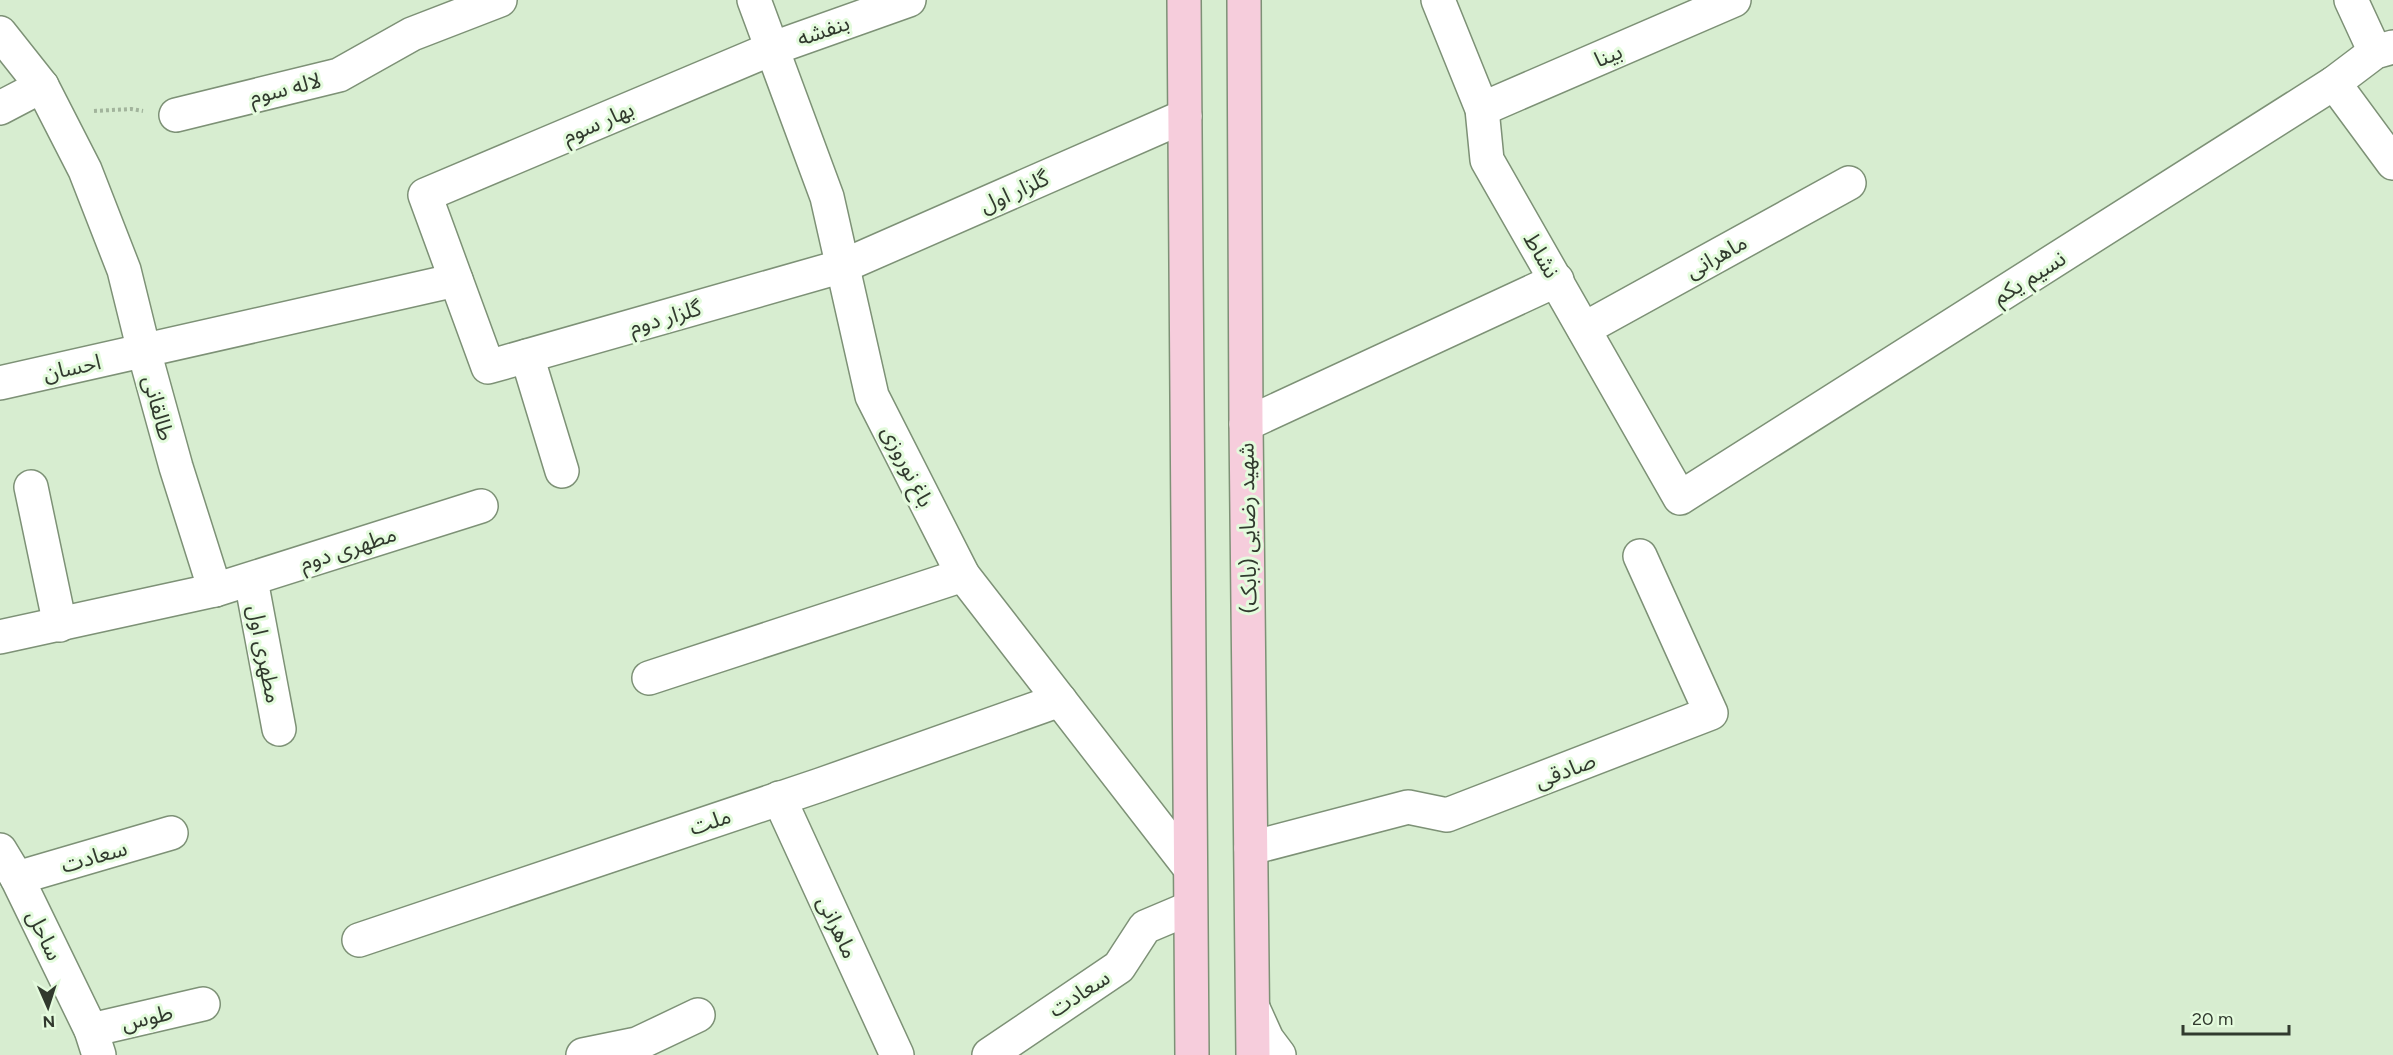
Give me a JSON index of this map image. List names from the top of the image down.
{
  "streets": {
    "main road": ["شهید رضایی (بابک)"],
    "street": [
      "بنفشه",
      "بینا",
      "لاله سوم",
      "بهار سوم",
      "گلزار اول",
      "نشاط",
      "ماهرانی",
      "نسیم یکم",
      "گلزار دوم",
      "احسان",
      "طالقانی",
      "باغ نوروزی",
      "مطهری دوم",
      "مطهری اول",
      "صادقی",
      "ملت",
      "سعادت",
      "ساحل",
      "طوس"
    ]
  },
  "crossings": [
    ["بنفشه", "بهار سوم"],
    ["بنفشه", "باغ نوروزی"],
    ["بینا", "نشاط"],
    ["بهار سوم", "گلزار دوم"],
    ["بهار سوم", "احسان"],
    ["بهار سوم", "باغ نوروزی"],
    ["گلزار اول", "گلزار دوم"],
    ["گلزار اول", "باغ نوروزی"],
    ["نشاط", "ماهرانی"],
    ["نشاط", "نسیم یکم"],
    ["ماهرانی", "ملت"],
    ["گلزار دوم", "احسان"],
    ["گلزار دوم", "باغ نوروزی"],
    ["احسان", "طالقانی"],
    ["طالقانی", "مطهری دوم"],
    ["باغ نوروزی", "ملت"],
    ["شهید رضایی (بابک)", "صادقی"],
    ["مطهری دوم", "مطهری اول"],
    ["سعادت", "ساحل"],
    ["ساحل", "طوس"]
  ],
  "scale_bar": "20 m",
  "north": "bottom"
}
